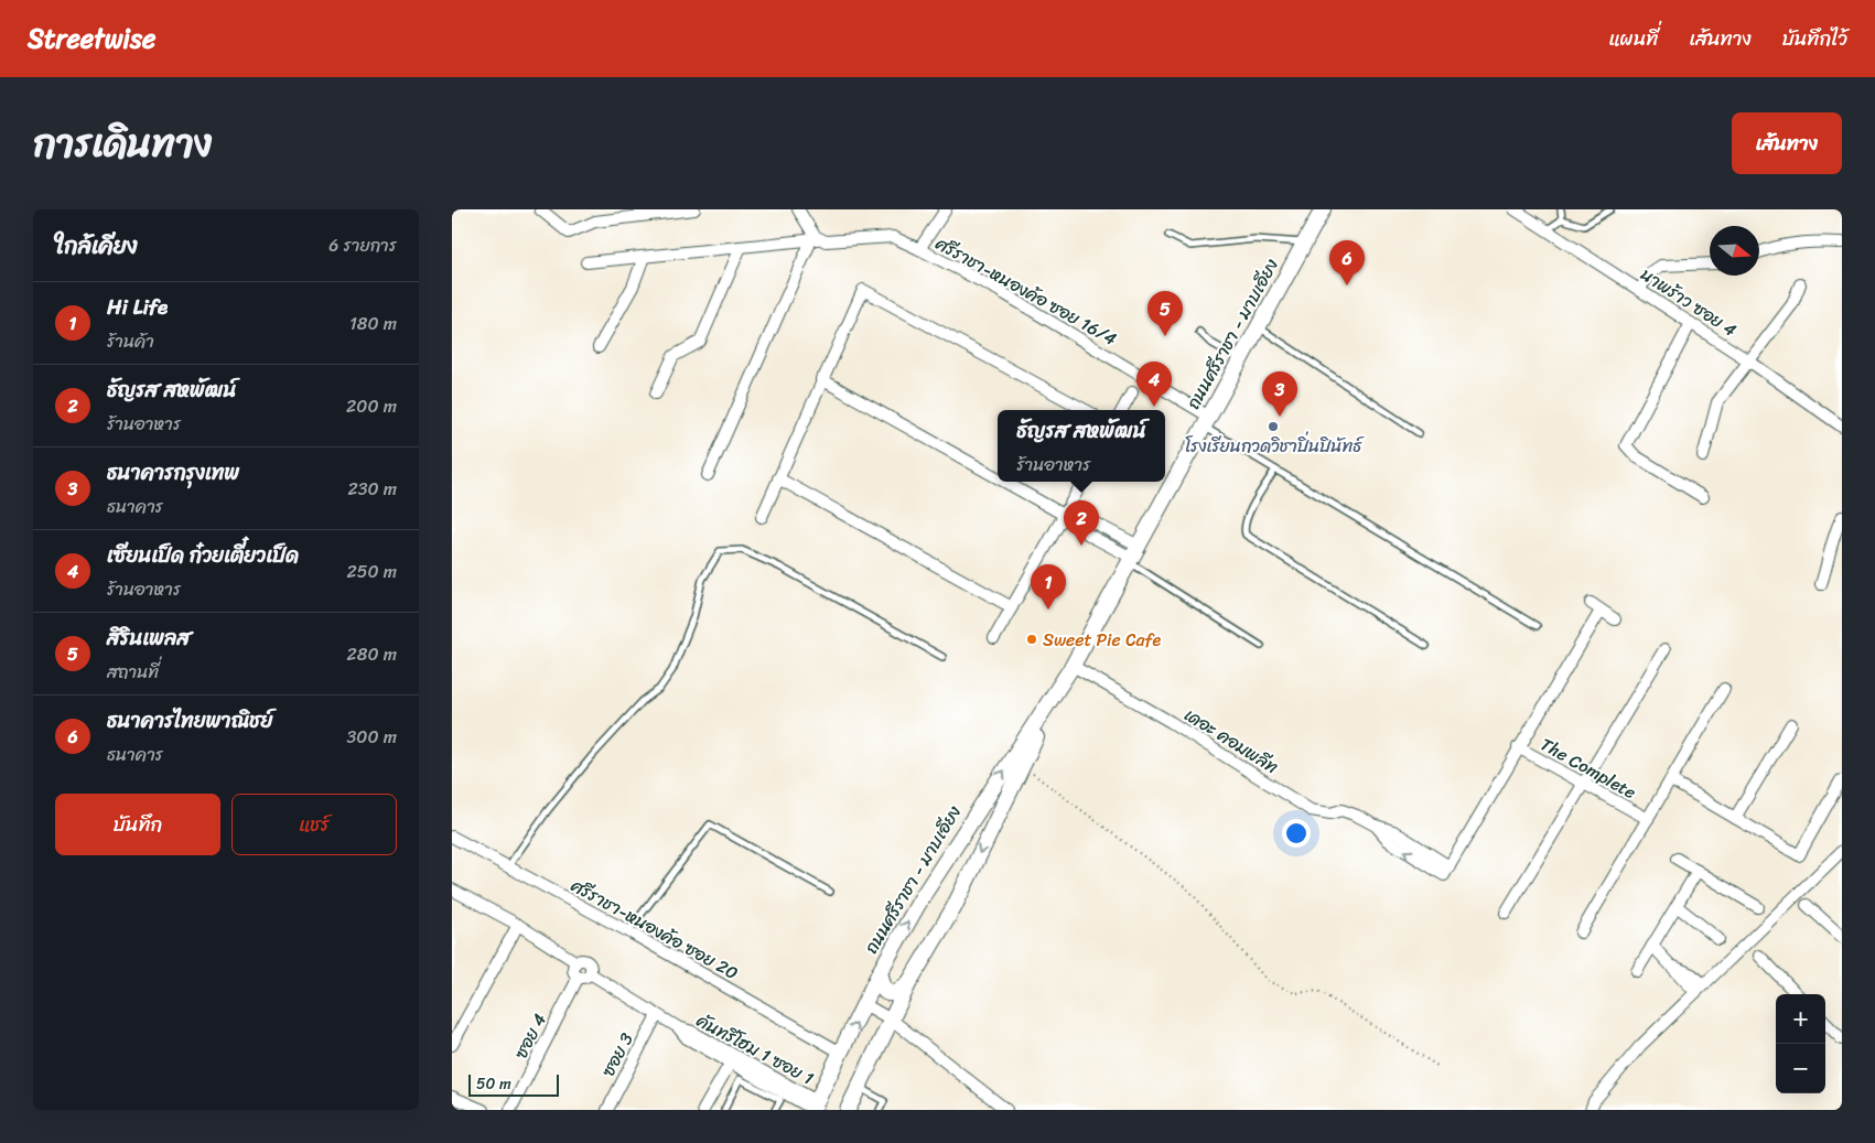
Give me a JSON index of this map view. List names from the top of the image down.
{
  "streets": {
    "main road": ["ถนนศรีราชา - มาบเอียง"],
    "street": [
      "ศรีราชา-หนองค้อ ซอย 16/4",
      "นาพร้าว ซอย 4",
      "เดอะ คอมพลีท",
      "The Complete",
      "ศรีราชา-หนองค้อ ซอย 20",
      "ซอย 4",
      "คันทรีโฮม 1 ซอย 1",
      "ซอย 3"
    ]
  },
  "crossings": [
    ["ศรีราชา-หนองค้อ ซอย 16/4", "ถนนศรีราชา - มาบเอียง"],
    ["ถนนศรีราชา - มาบเอียง", "เดอะ คอมพลีท"],
    ["ถนนศรีราชา - มาบเอียง", "ศรีราชา-หนองค้อ ซอย 20"],
    ["ถนนศรีราชา - มาบเอียง", "คันทรีโฮม 1 ซอย 1"],
    ["เดอะ คอมพลีท", "The Complete"],
    ["ซอย 4", "คันทรีโฮม 1 ซอย 1"],
    ["คันทรีโฮม 1 ซอย 1", "ซอย 3"]
  ],
  "places": ["โรงเรียนกวดวิชาปิ่นปินัทธ์", "Sweet Pie Cafe"],
  "scale_bar": "50 m",
  "north": "right",
  "page": {
    "header": "Streetwise",
    "nav": ["แผนที่", "เส้นทาง", "บันทึกไว้"],
    "title": "การเดินทาง",
    "buttons": [
      "เส้นทาง",
      ["บันทึก", "แชร์"]
    ],
    "heading": ["ใกล้เคียง", "6 รายการ"],
    "pins": [
      "6",
      "5",
      "4",
      "3",
      "2",
      "1"
    ],
    "list": [
      {
        "mark": "1",
        "name": "Hi Life",
        "note": "ร้านค้า",
        "value": "180 m"
      },
      {
        "mark": "2",
        "name": "ธัญรส สหพัฒน์",
        "note": "ร้านอาหาร",
        "value": "200 m"
      },
      {
        "mark": "3",
        "name": "ธนาคารกรุงเทพ",
        "note": "ธนาคาร",
        "value": "230 m"
      },
      {
        "mark": "4",
        "name": "เซียนเป็ด ก๋วยเตี๋ยวเป็ด",
        "note": "ร้านอาหาร",
        "value": "250 m"
      },
      {
        "mark": "5",
        "name": "สิรินเพลส",
        "note": "สถานที่",
        "value": "280 m"
      },
      {
        "mark": "6",
        "name": "ธนาคารไทยพาณิชย์",
        "note": "ธนาคาร",
        "value": "300 m"
      }
    ],
    "popup": ["ธัญรส สหพัฒน์", "ร้านอาหาร"],
    "map_buttons": ["+", "−"],
    "scale": "50 m"
  }
}
